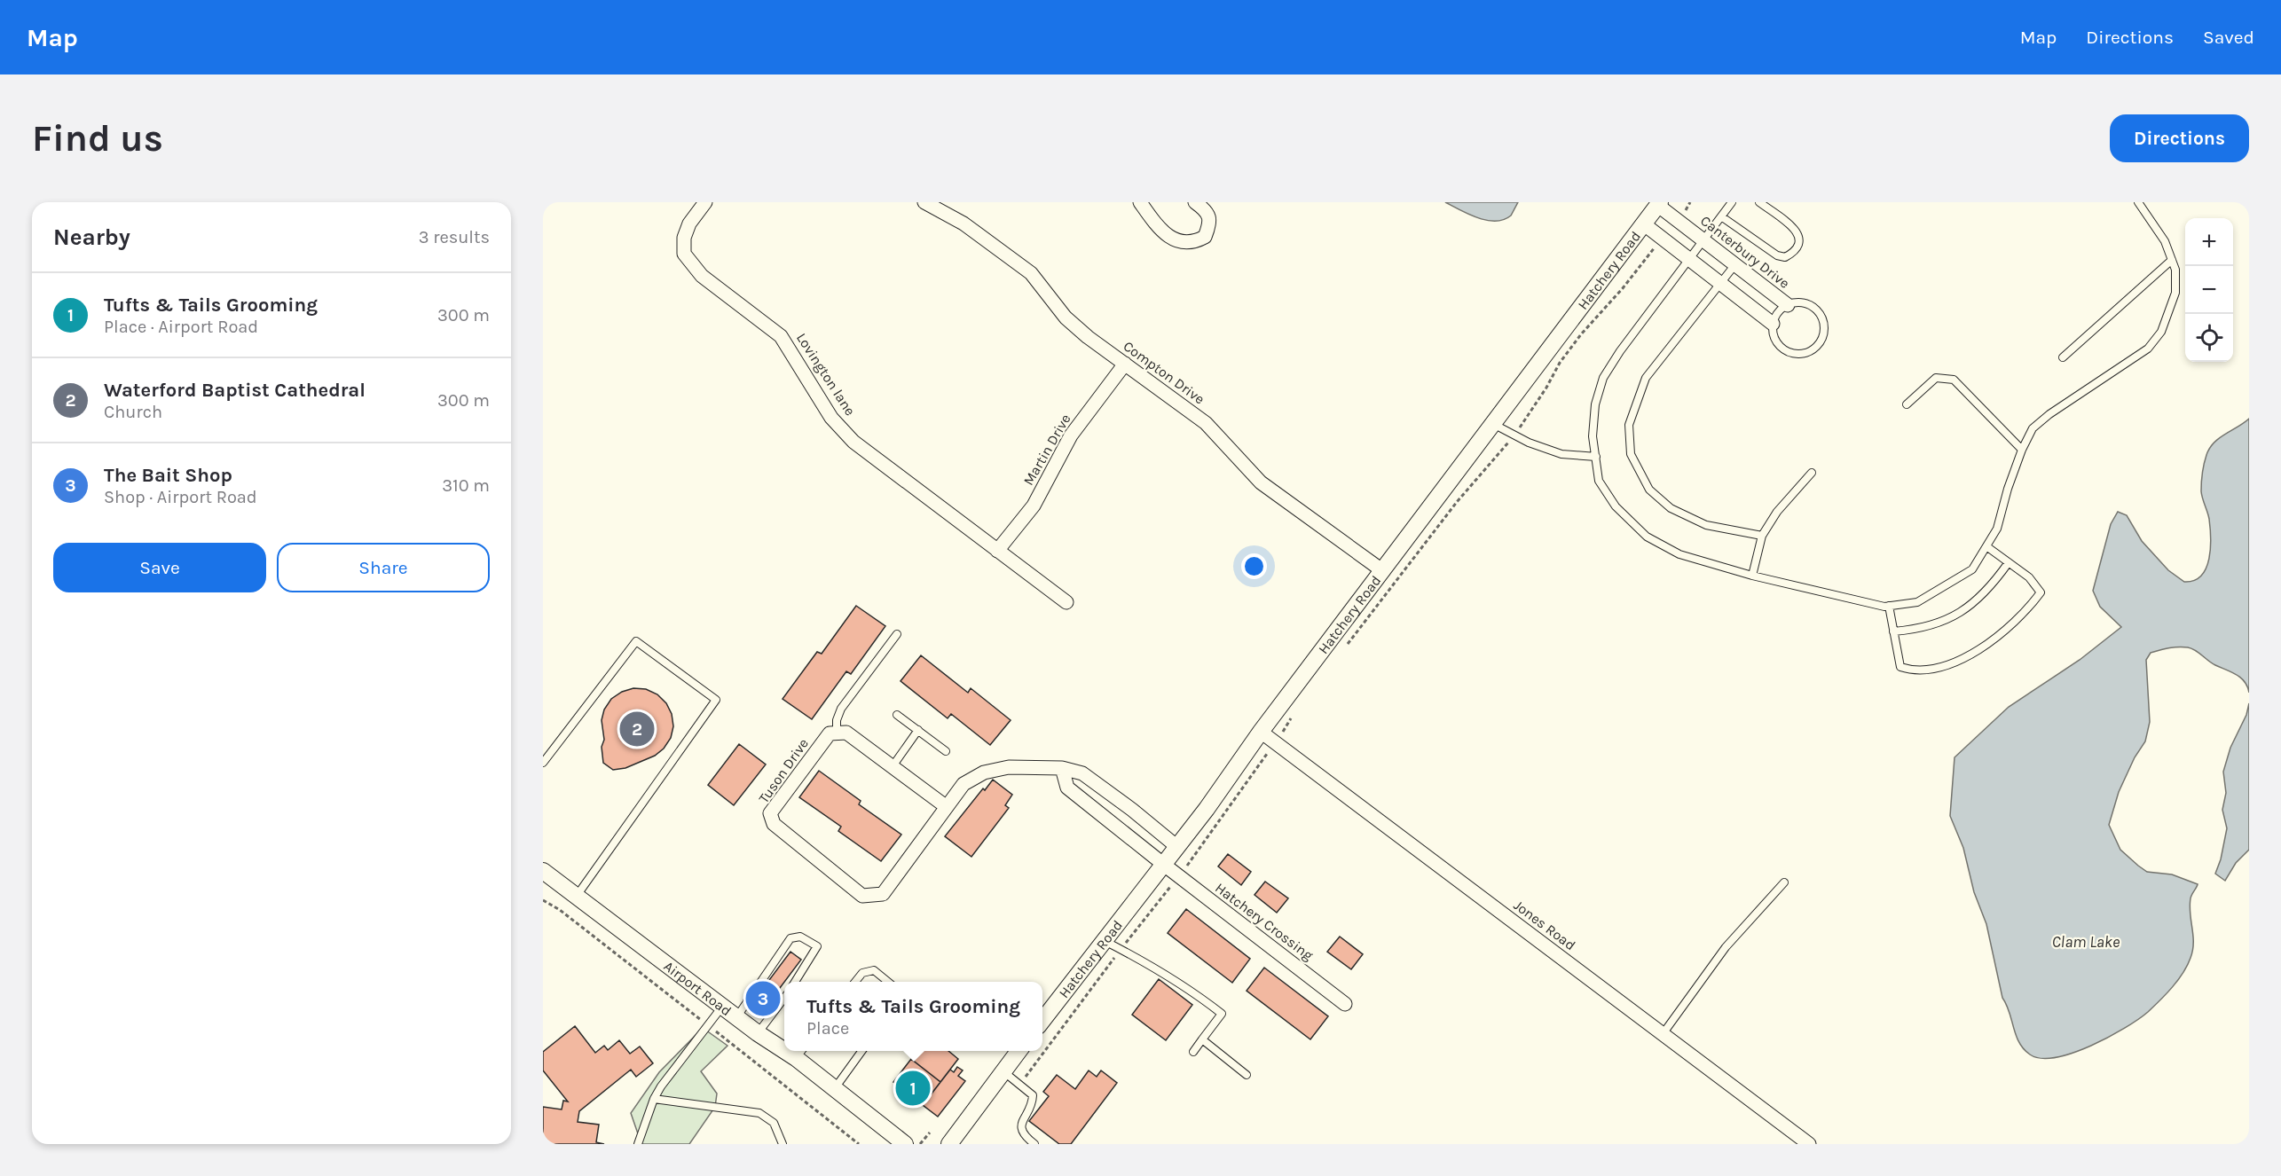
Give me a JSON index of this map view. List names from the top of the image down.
{
  "streets": {
    "street": [
      "Canterbury Drive",
      "Hatchery Road",
      "Compton Drive",
      "Lovington lane",
      "Martin Drive",
      "Tuson Drive",
      "Hatchery Crossing",
      "Jones Road",
      "Airport Road"
    ]
  },
  "crossings": [
    ["Canterbury Drive", "Hatchery Road"],
    ["Hatchery Road", "Compton Drive"],
    ["Hatchery Road", "Tuson Drive"],
    ["Hatchery Road", "Hatchery Crossing"],
    ["Hatchery Road", "Jones Road"],
    ["Compton Drive", "Martin Drive"],
    ["Lovington lane", "Martin Drive"]
  ],
  "water": ["Clam Lake"],
  "page": {
    "header": "Map",
    "nav": ["Map", "Directions", "Saved"],
    "buttons": [
      "Directions",
      ["Save", "Share"]
    ],
    "title": "Find us",
    "heading": ["Nearby", "3 results"],
    "map_buttons": ["+", "−"],
    "list": [
      {
        "mark": "1",
        "name": "Tufts & Tails Grooming",
        "note": "Place · Airport Road",
        "value": "300 m"
      },
      {
        "mark": "2",
        "name": "Waterford Baptist Cathedral",
        "note": "Church",
        "value": "300 m"
      },
      {
        "mark": "3",
        "name": "The Bait Shop",
        "note": "Shop · Airport Road",
        "value": "310 m"
      }
    ],
    "pins": ["2", "3", "1"],
    "popup": ["Tufts & Tails Grooming", "Place"]
  }
}
